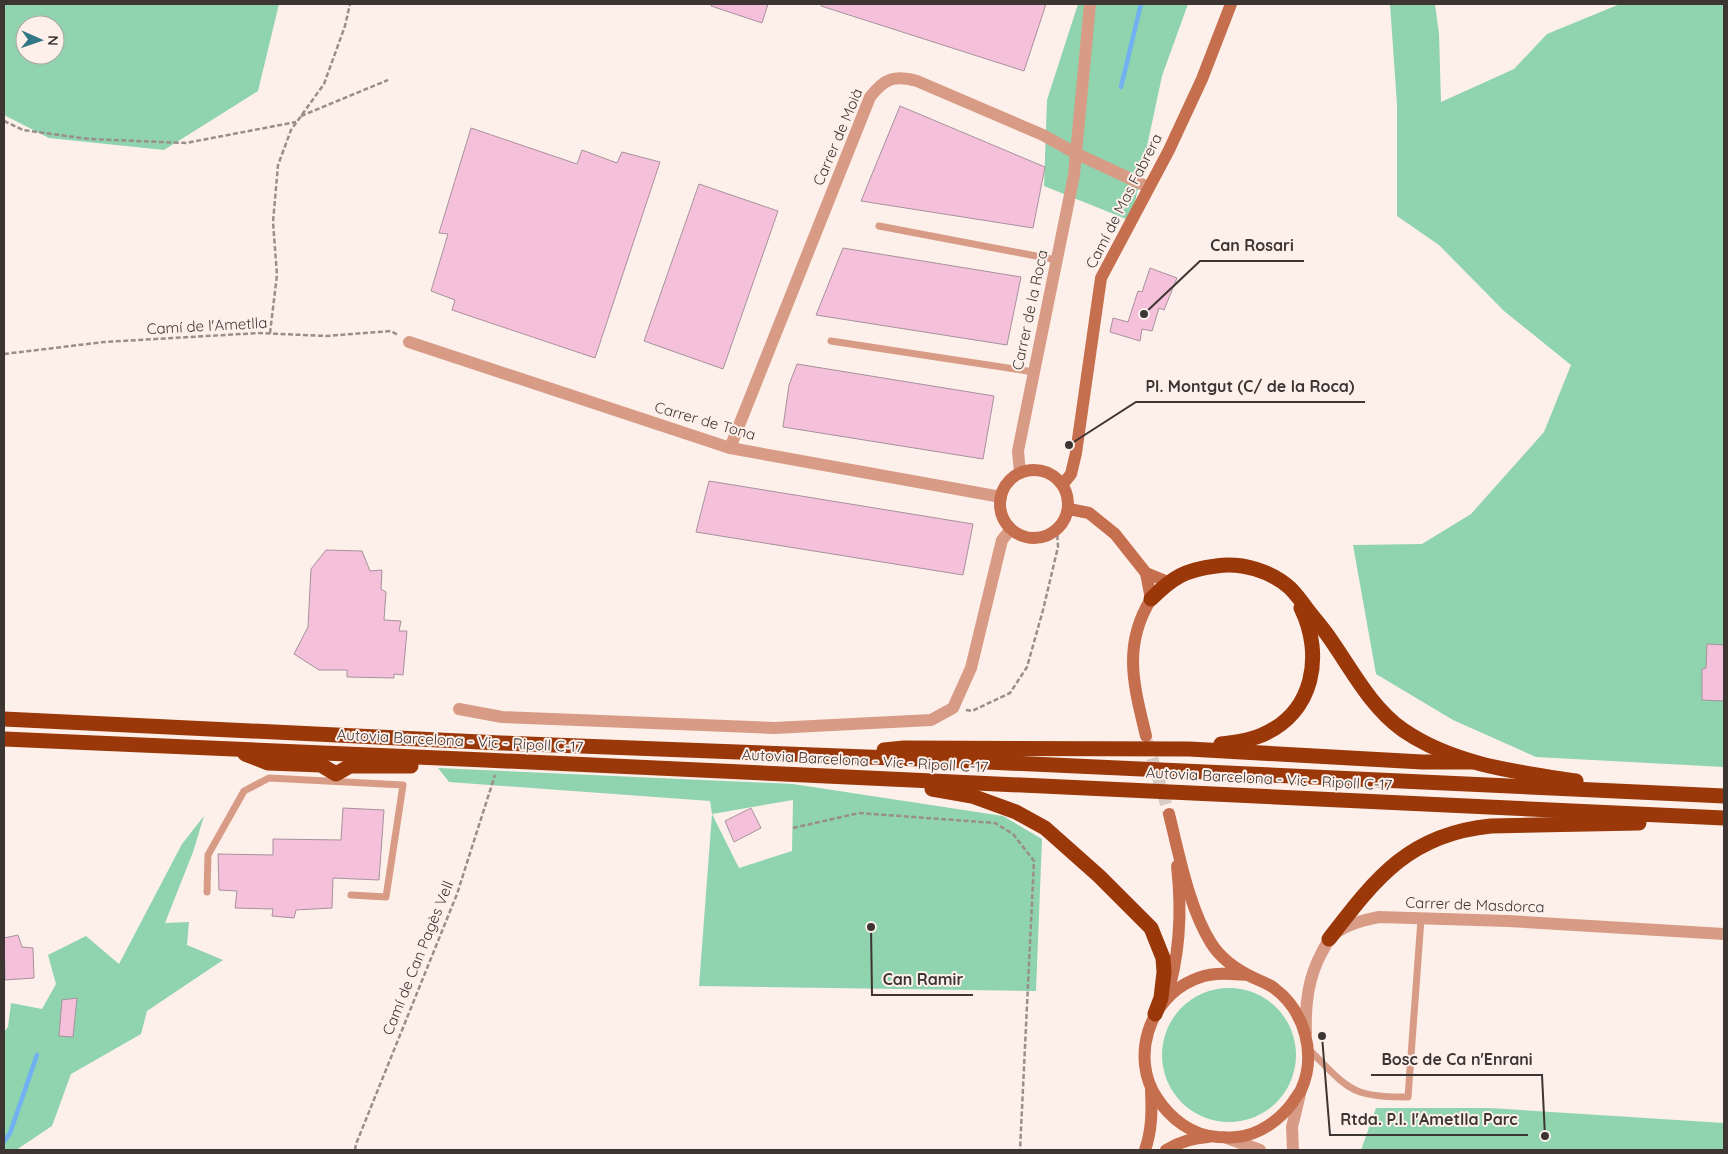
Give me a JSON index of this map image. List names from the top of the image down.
{
  "streets": {
    "highway": ["Autovia Barcelona - Vic - Ripoll C-17"],
    "street": [
      "Carrer de Moià",
      "Camí de Mas Fabrera",
      "Carrer de la Roca",
      "Carrer de Tona",
      "Carrer de Masdorca"
    ],
    "path": ["Camí de l'Ametlla", "Camí de Can Pagès Vell"]
  },
  "crossings": [
    ["Carrer de Moià", "Camí de Mas Fabrera"],
    ["Carrer de Moià", "Carrer de la Roca"],
    ["Carrer de Moià", "Carrer de Tona"],
    ["Camí de Mas Fabrera", "Carrer de la Roca"],
    ["Camí de Mas Fabrera", "Carrer de Tona"],
    ["Carrer de la Roca", "Carrer de Tona"],
    ["Camí de l'Ametlla", "Carrer de Tona"]
  ],
  "places": [
    "Can Rosari",
    "Pl. Montgut (C/ de la Roca)",
    "Can Ramir",
    "Rtda. P.I. l'Ametlla Parc",
    "Bosc de Ca n'Enrani"
  ],
  "north": "right"
}
